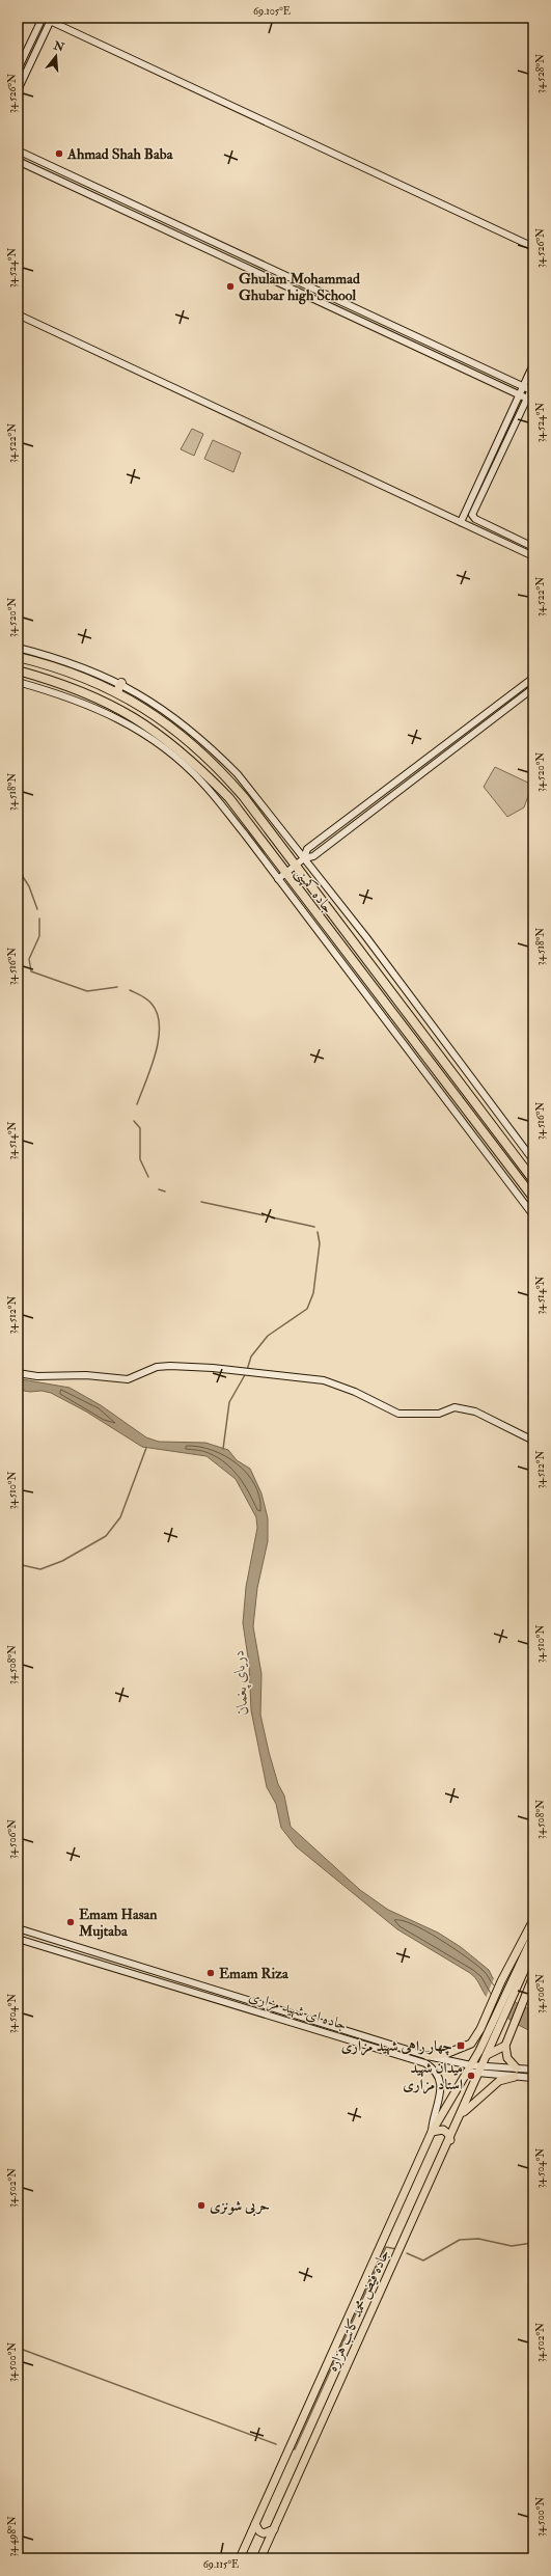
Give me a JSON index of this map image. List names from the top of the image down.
{
  "streets": {
    "highway": ["جاده کمپنی"],
    "main road": ["جاده فیض محمد کاتب هزاره"],
    "street": ["جاده ای شهید مزاری"]
  },
  "crossings": [
    ["جاده ای شهید مزاری", "جاده فیض محمد کاتب هزاره"]
  ],
  "water": ["دریای پغمان"],
  "places": {
    "other": [
      "Ahmad Shah Baba",
      "Ghulam Mohammad Ghubar high School",
      "Emam Hasan Mujtaba",
      "Emam Riza",
      "میدان شهید استاد مزاری",
      "حربی شونزی"
    ],
    "transit": ["چهار راهی شهید مزاری"]
  },
  "north": "top",
  "coordinates": [
    "69.105°E",
    "34.528°N",
    "34.526°N",
    "34.524°N",
    "34.522°N",
    "34.520°N",
    "34.518°N",
    "34.516°N",
    "34.514°N",
    "34.512°N",
    "34.510°N",
    "34.508°N",
    "34.506°N",
    "34.504°N",
    "34.502°N",
    "34.500°N",
    "34.498°N",
    "69.115°E"
  ]
}
